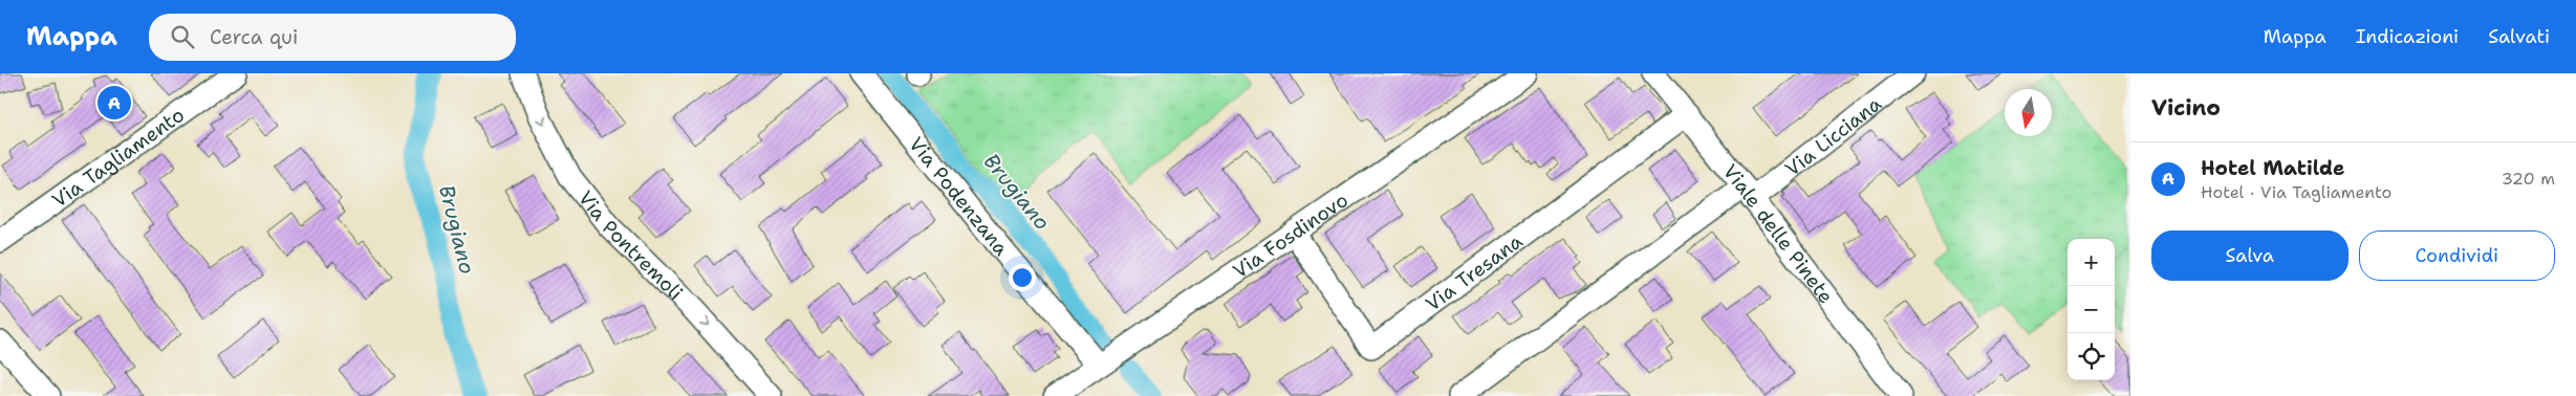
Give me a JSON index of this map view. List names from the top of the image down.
{
  "streets": {
    "street": [
      "Via Licciana",
      "Via Tagliamento",
      "Via Podenzana",
      "Viale delle Pinete",
      "Via Fosdinovo",
      "Via Pontremoli",
      "Via Tresana"
    ]
  },
  "crossings": [
    ["Via Licciana", "Viale delle Pinete"],
    ["Via Podenzana", "Via Fosdinovo"],
    ["Viale delle Pinete", "Via Tresana"],
    ["Via Fosdinovo", "Via Tresana"]
  ],
  "one_way": ["Via Pontremoli"],
  "water": ["Brugiano"],
  "north": "bottom",
  "page": {
    "header": "Mappa",
    "search": "Cerca qui",
    "nav": ["Mappa", "Indicazioni", "Salvati"],
    "heading": "Vicino",
    "pins": "A",
    "list": [
      {
        "mark": "A",
        "name": "Hotel Matilde",
        "note": "Hotel · Via Tagliamento",
        "value": "320 m"
      }
    ],
    "buttons": ["Salva", "Condividi"],
    "map_buttons": ["+", "−"]
  }
}
